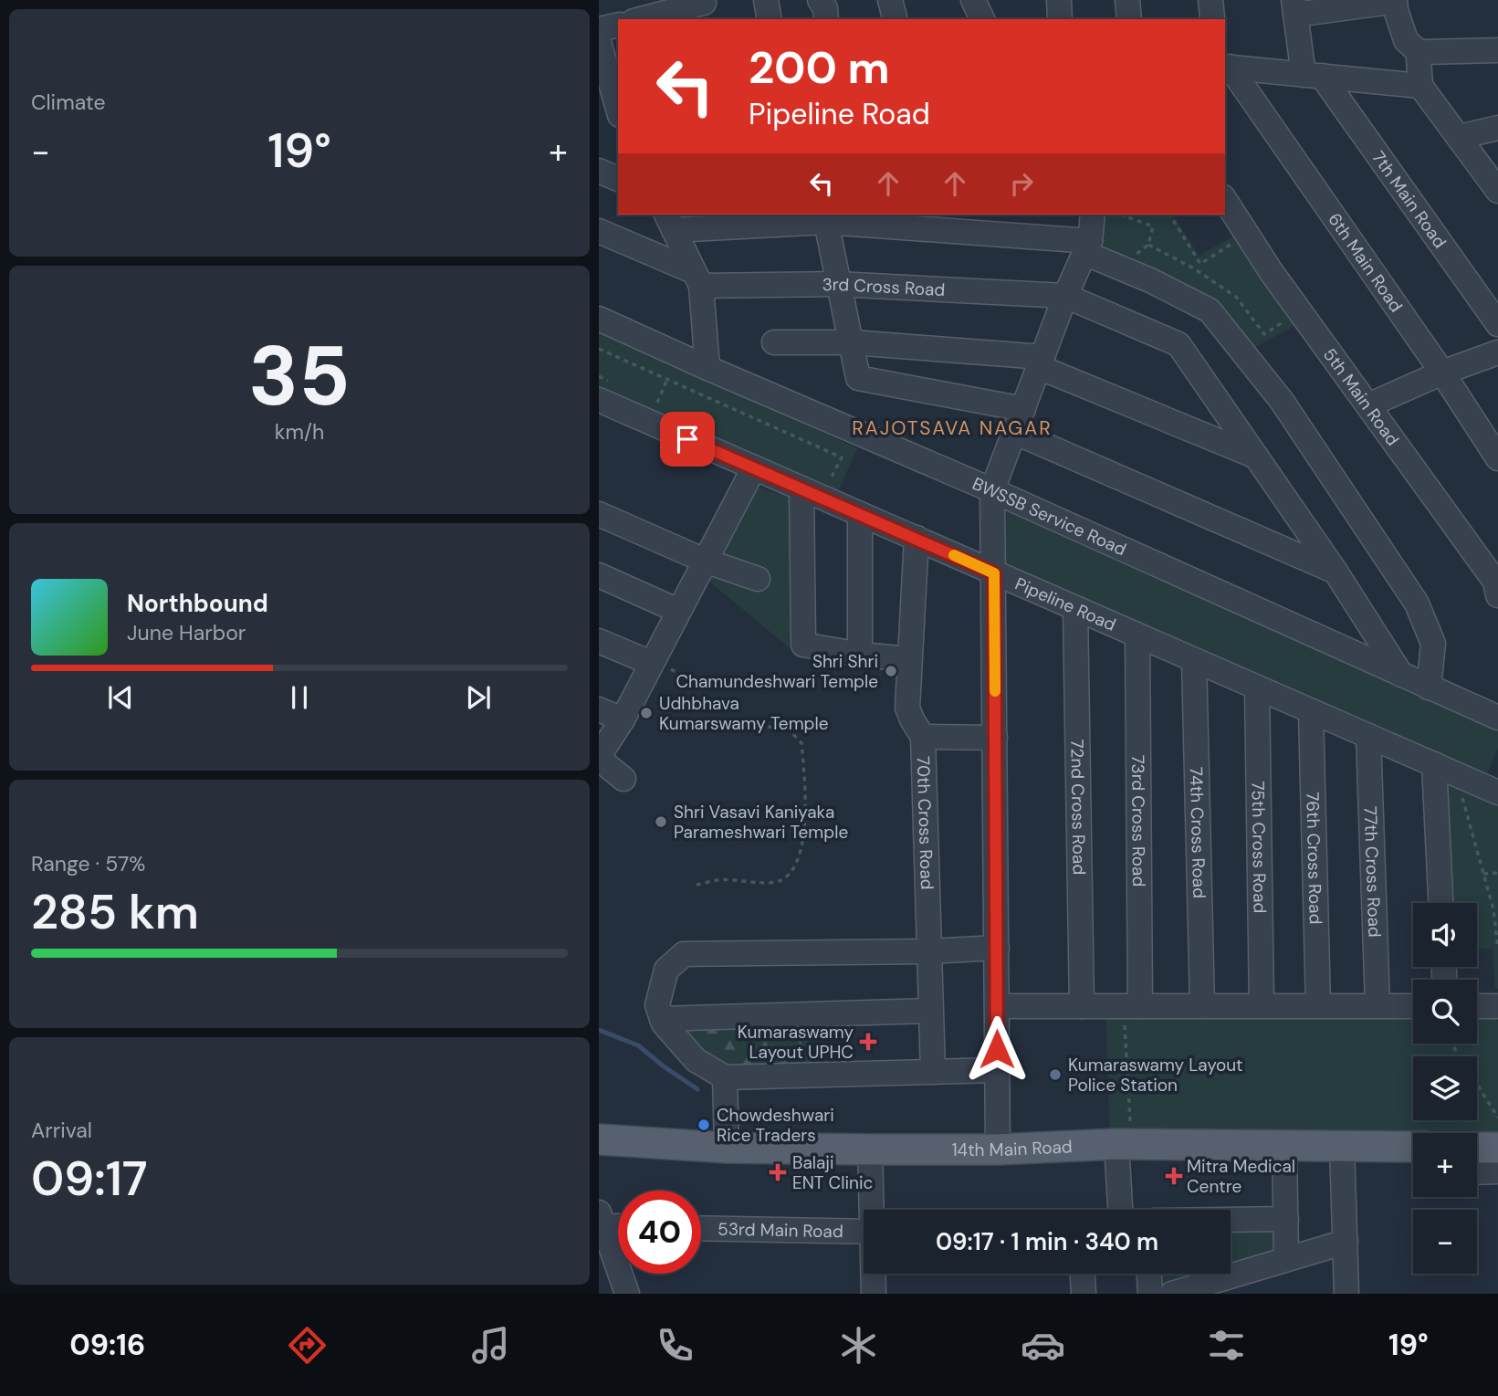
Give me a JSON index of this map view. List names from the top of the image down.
{
  "streets": {
    "main road": ["14th Main Road"],
    "street": [
      "7th Main Road",
      "6th Main Road",
      "3rd Cross Road",
      "5th Main Road",
      "BWSSB Service Road",
      "Pipeline Road",
      "72nd Cross Road",
      "73rd Cross Road",
      "70th Cross Road",
      "74th Cross Road",
      "75th Cross Road",
      "76th Cross Road",
      "77th Cross Road",
      "53rd Main Road"
    ]
  },
  "crossings": [
    ["Pipeline Road", "72nd Cross Road"],
    ["Pipeline Road", "73rd Cross Road"],
    ["Pipeline Road", "70th Cross Road"],
    ["Pipeline Road", "74th Cross Road"],
    ["Pipeline Road", "75th Cross Road"],
    ["Pipeline Road", "76th Cross Road"],
    ["Pipeline Road", "77th Cross Road"]
  ],
  "districts": ["RAJOTSAVA NAGAR"],
  "places": {
    "other": [
      "Shri Shri Chamundeshwari Temple",
      "Udhbhava Kumarswamy Temple",
      "Shri Vasavi Kaniyaka Parameshwari Temple",
      "Kumaraswamy Layout Police Station",
      "Chowdeshwari Rice Traders"
    ],
    "health": ["Kumaraswamy Layout UPHC", "Balaji ENT Clinic", "Mitra Medical Centre"]
  },
  "page": {
    "tile": [
      "Climate",
      ["35", "km/h"],
      ["Range · 57%", "285 km"],
      ["Arrival", "09:17"]
    ],
    "turn": ["200 m", "Pipeline Road"],
    "heat": ["−", "19°", "+"],
    "song": ["Northbound", "June Harbor"],
    "map_buttons": ["+", "−"],
    "limit": "40",
    "trip": "09:17 · 1 min · 340 m",
    "tabs": ["09:16", "19°"]
  }
}
